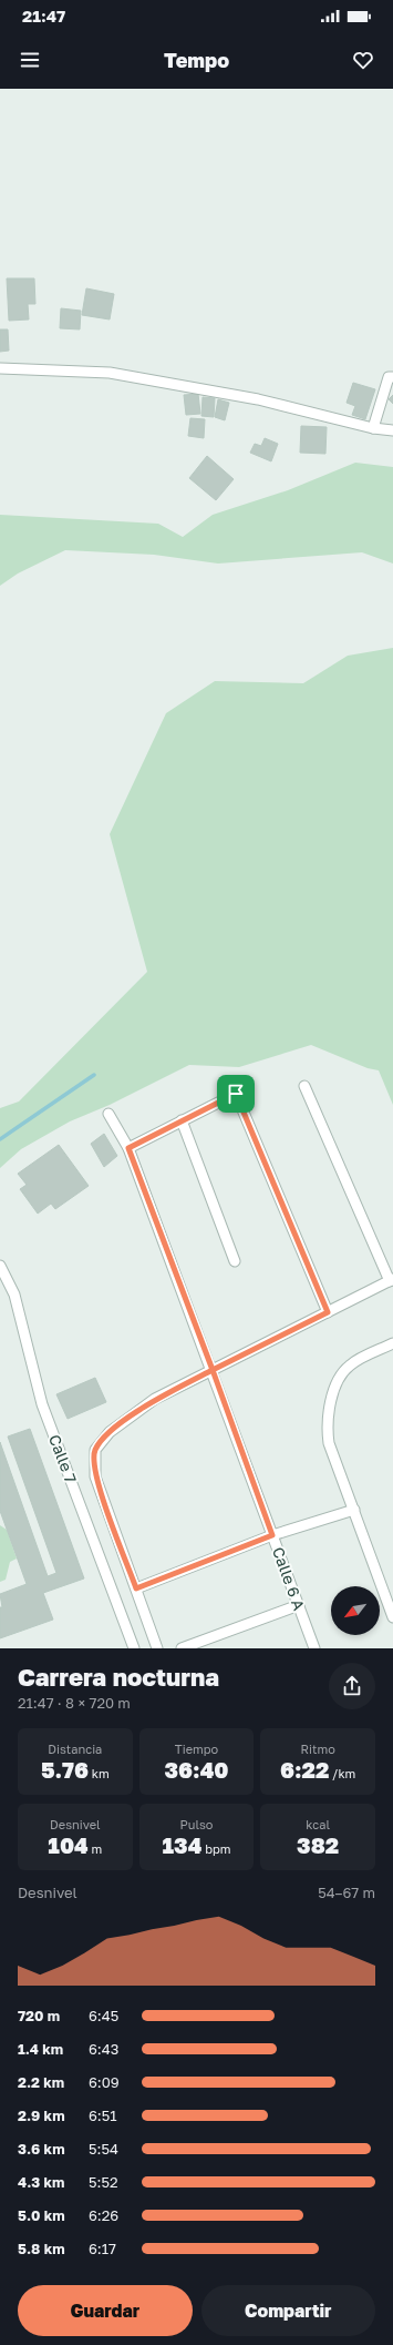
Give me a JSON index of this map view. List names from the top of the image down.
{
  "streets": {
    "street": ["Calle 7", "Calle 6 A"]
  },
  "north": "bottom left",
  "page": {
    "status": "21:47",
    "header": "Tempo",
    "heading": ["Carrera nocturna", "21:47 · 8 × 720 m"],
    "stats": [
      ["Distancia", "5.76 km"],
      ["Tiempo", "36:40"],
      ["Ritmo", "6:22 /km"],
      ["Desnivel", "104 m"],
      ["Pulso", "134 bpm"],
      ["kcal", "382"]
    ],
    "chart": ["Desnivel", "54–67 m"],
    "list": [
      {
        "name": "720 m",
        "note": "6:45"
      },
      {
        "name": "1.4 km",
        "note": "6:43"
      },
      {
        "name": "2.2 km",
        "note": "6:09"
      },
      {
        "name": "2.9 km",
        "note": "6:51"
      },
      {
        "name": "3.6 km",
        "note": "5:54"
      },
      {
        "name": "4.3 km",
        "note": "5:52"
      },
      {
        "name": "5.0 km",
        "note": "6:26"
      },
      {
        "name": "5.8 km",
        "note": "6:17"
      }
    ],
    "buttons": ["Guardar", "Compartir"]
  }
}
